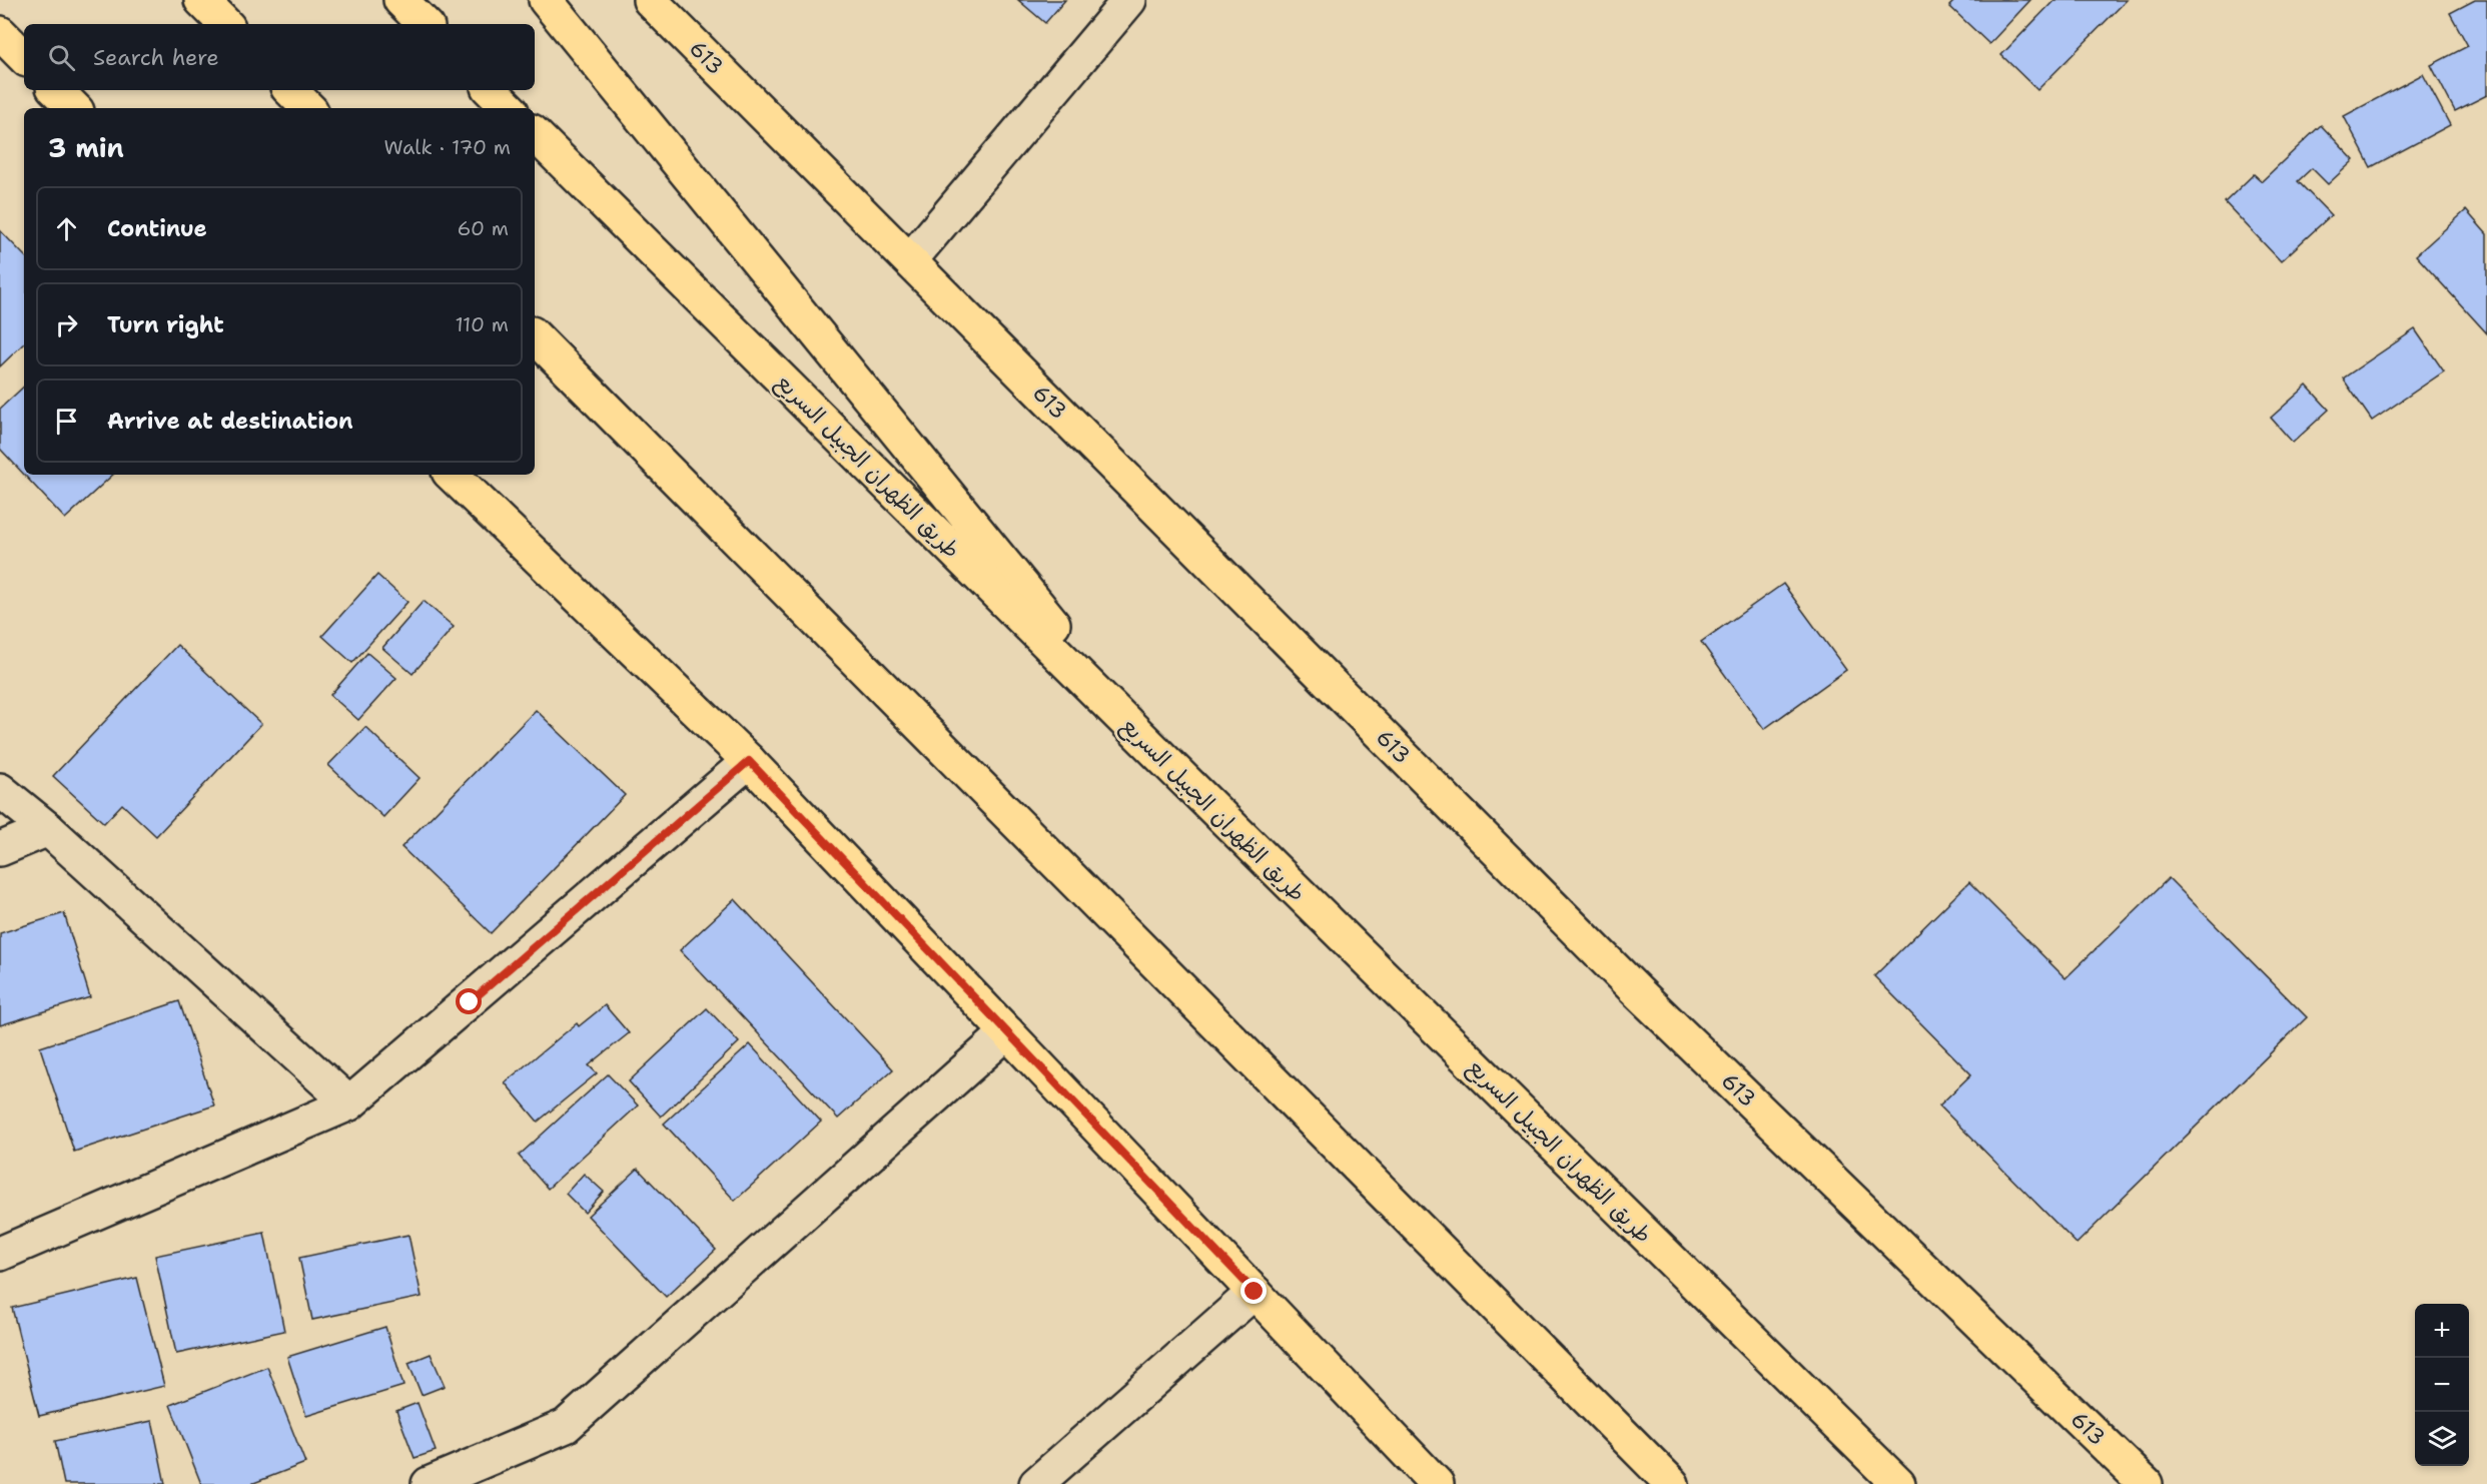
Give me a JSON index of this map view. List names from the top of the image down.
{
  "streets": {
    "main road": ["613", "طريق الظهران الجبيل السريع"]
  },
  "page": {
    "search": "Search here",
    "heading": ["3 min", "Walk · 170 m"],
    "list": [
      ["Continue", "60 m"],
      ["Turn right", "110 m"],
      "Arrive at destination"
    ],
    "map_buttons": ["+", "−"]
  }
}
